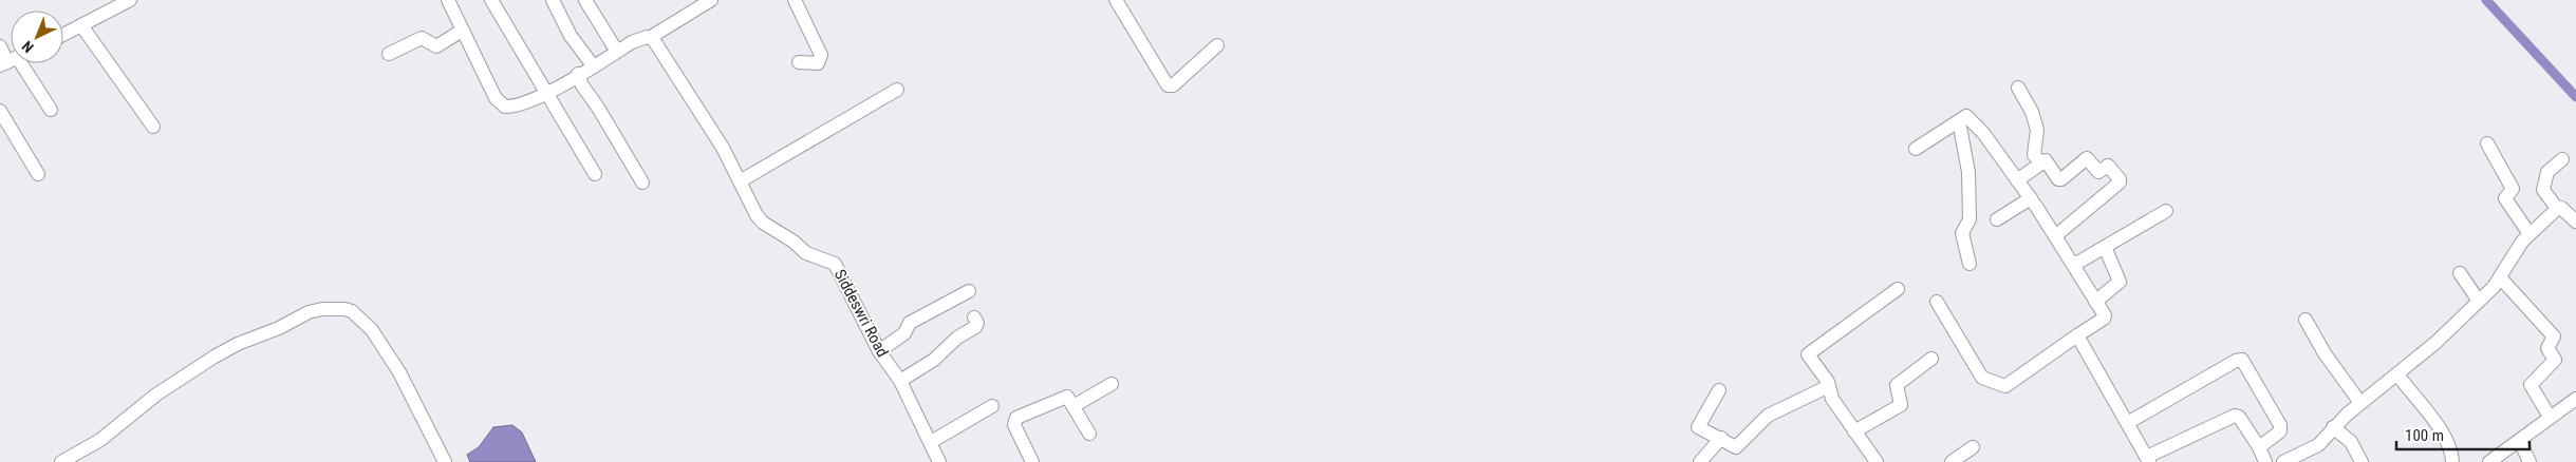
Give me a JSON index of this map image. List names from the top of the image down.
{
  "streets": {
    "street": ["Siddeswri Road"]
  },
  "scale_bar": "100 m",
  "north": "bottom left"
}
